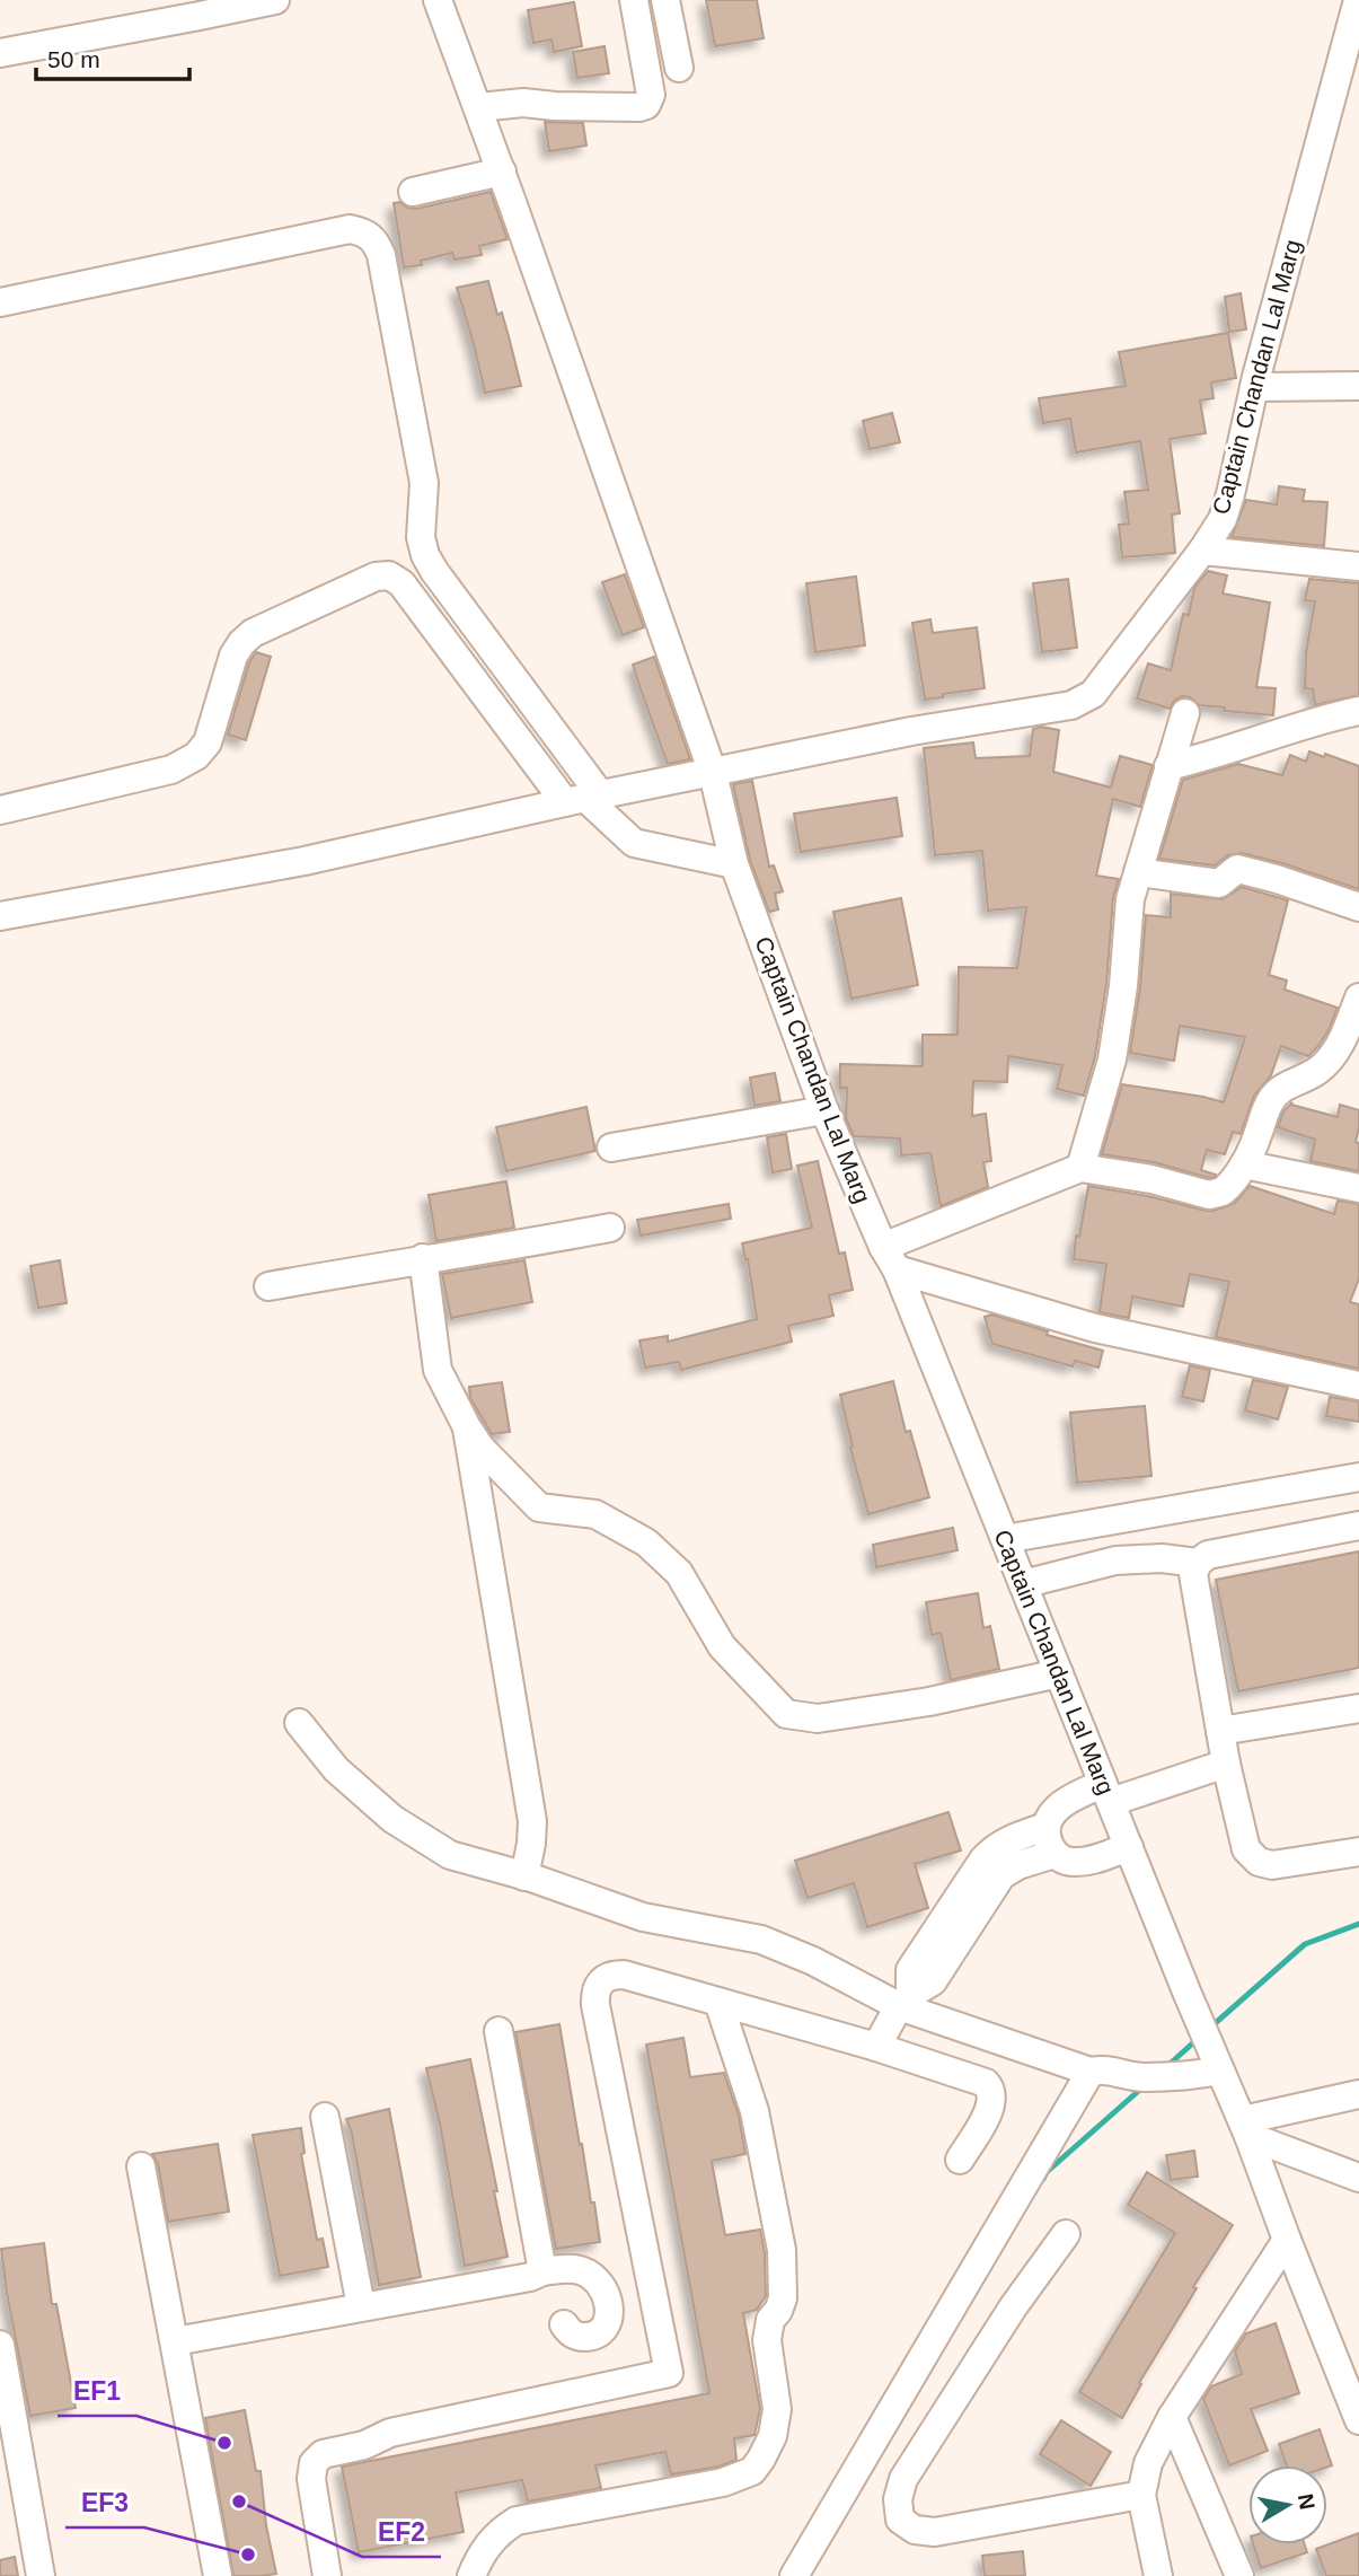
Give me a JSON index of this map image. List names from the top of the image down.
{
  "streets": {
    "street": ["Captain Chandan Lal Marg"]
  },
  "places": ["EF1", "EF2", "EF3"],
  "scale_bar": "50 m",
  "north": "right"
}
